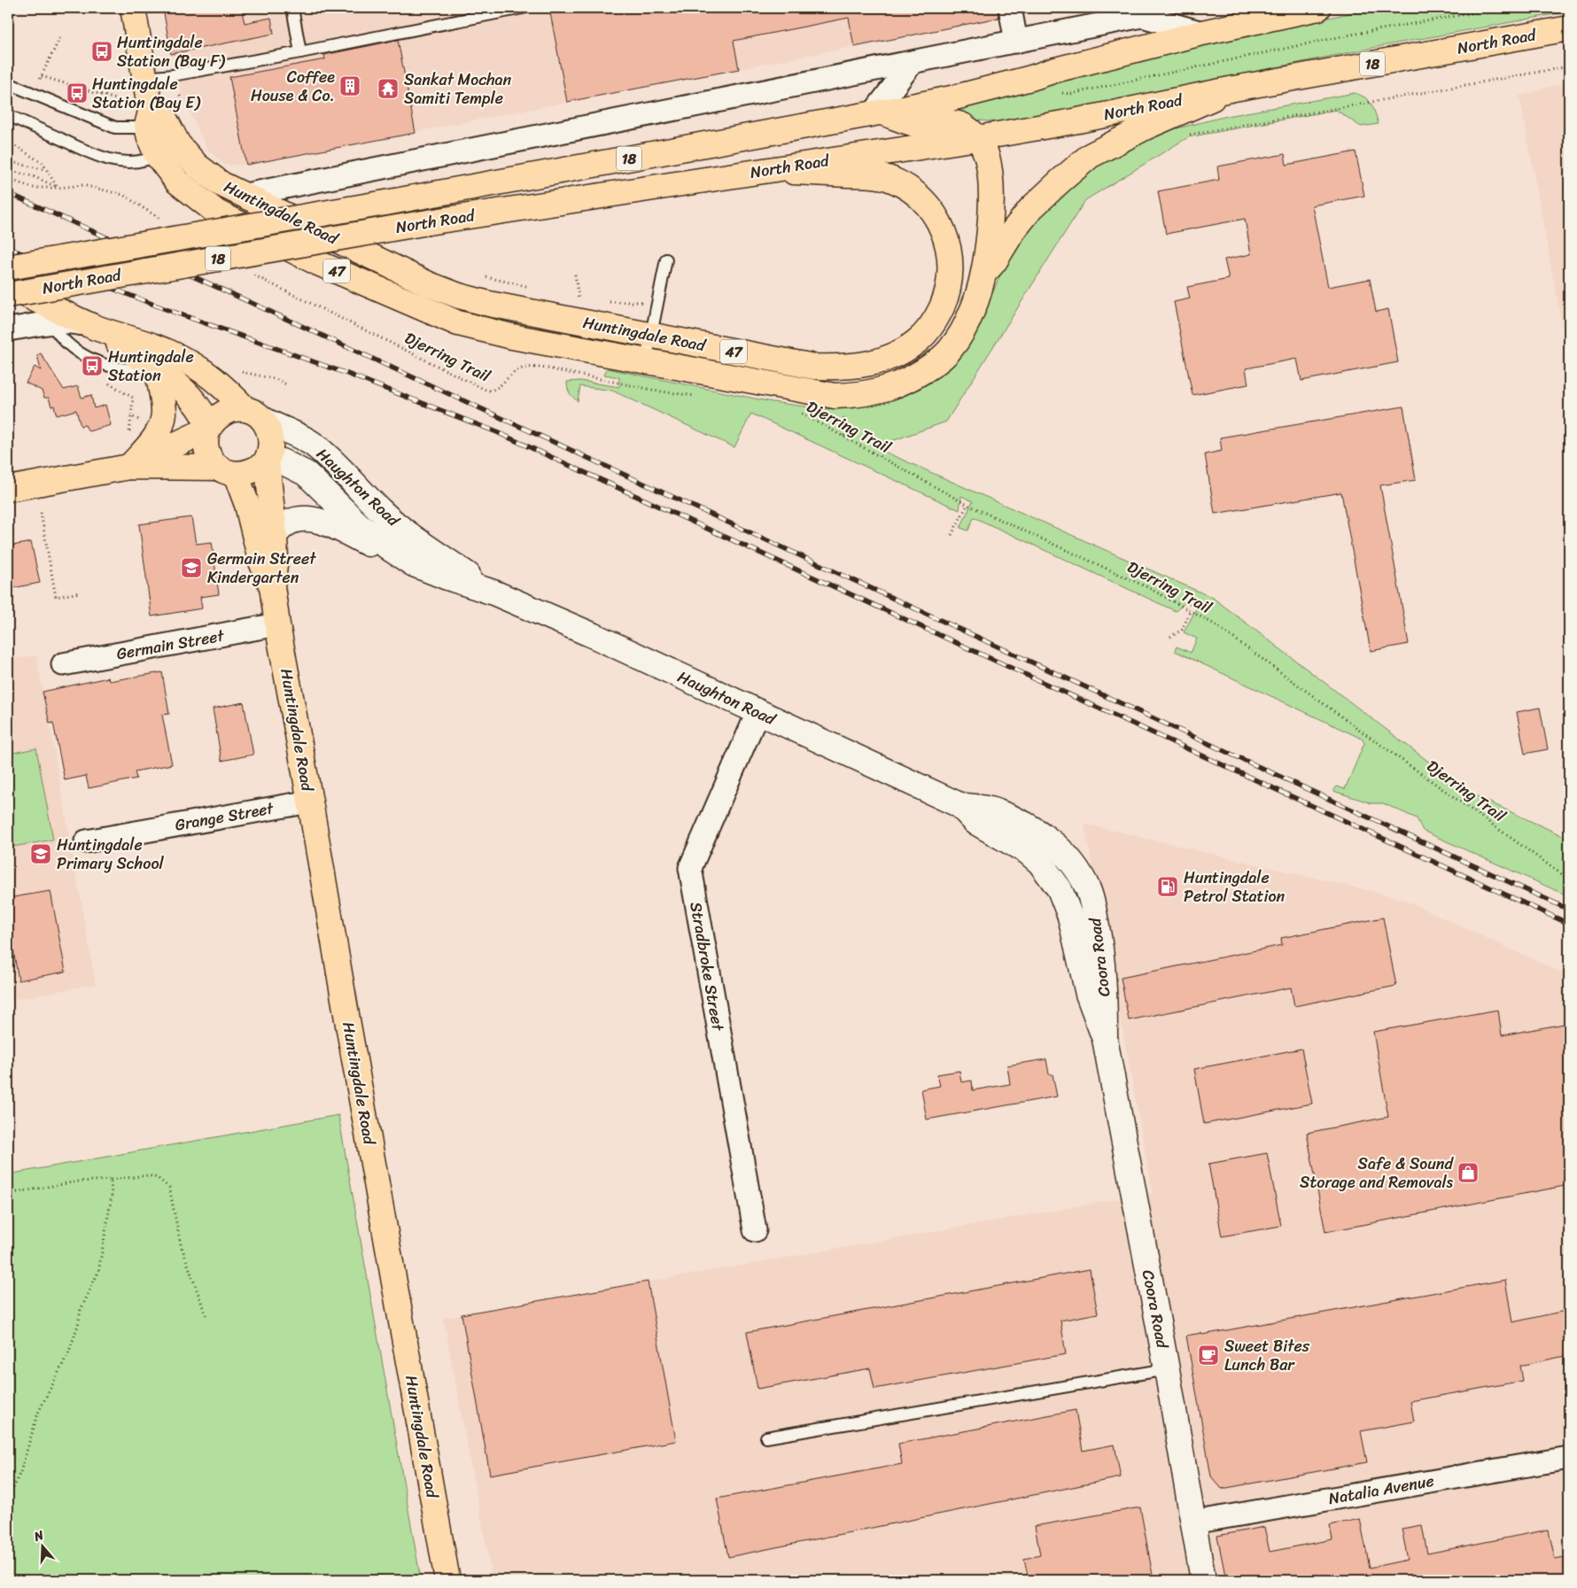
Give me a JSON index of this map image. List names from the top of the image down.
{
  "streets": {
    "main road": [
      "North Road",
      "18",
      "Huntingdale Road",
      "47",
      "Haughton Road"
    ],
    "street": [
      "Germain Street",
      "Grange Street",
      "Coora Road",
      "Stradbroke Street",
      "Natalia Avenue"
    ],
    "path": ["Djerring Trail"]
  },
  "crossings": [
    ["North Road", "Huntingdale Road"],
    ["Huntingdale Road", "Haughton Road"],
    ["Huntingdale Road", "Germain Street"],
    ["Huntingdale Road", "Grange Street"],
    ["Haughton Road", "Coora Road"],
    ["Haughton Road", "Stradbroke Street"],
    ["Coora Road", "Natalia Avenue"]
  ],
  "places": {
    "bus stop": ["Huntingdale Station (Bay F)", "Huntingdale Station (Bay E)", "Huntingdale Station"],
    "building": ["Coffee House & Co."],
    "temple": ["Sankat Mochan Samiti Temple"],
    "school or university": ["Germain Street Kindergarten", "Huntingdale Primary School"],
    "fuel station": ["Huntingdale Petrol Station"],
    "shop": ["Safe & Sound Storage and Removals"],
    "cafe": ["Sweet Bites Lunch Bar"]
  },
  "north": "top"
}
